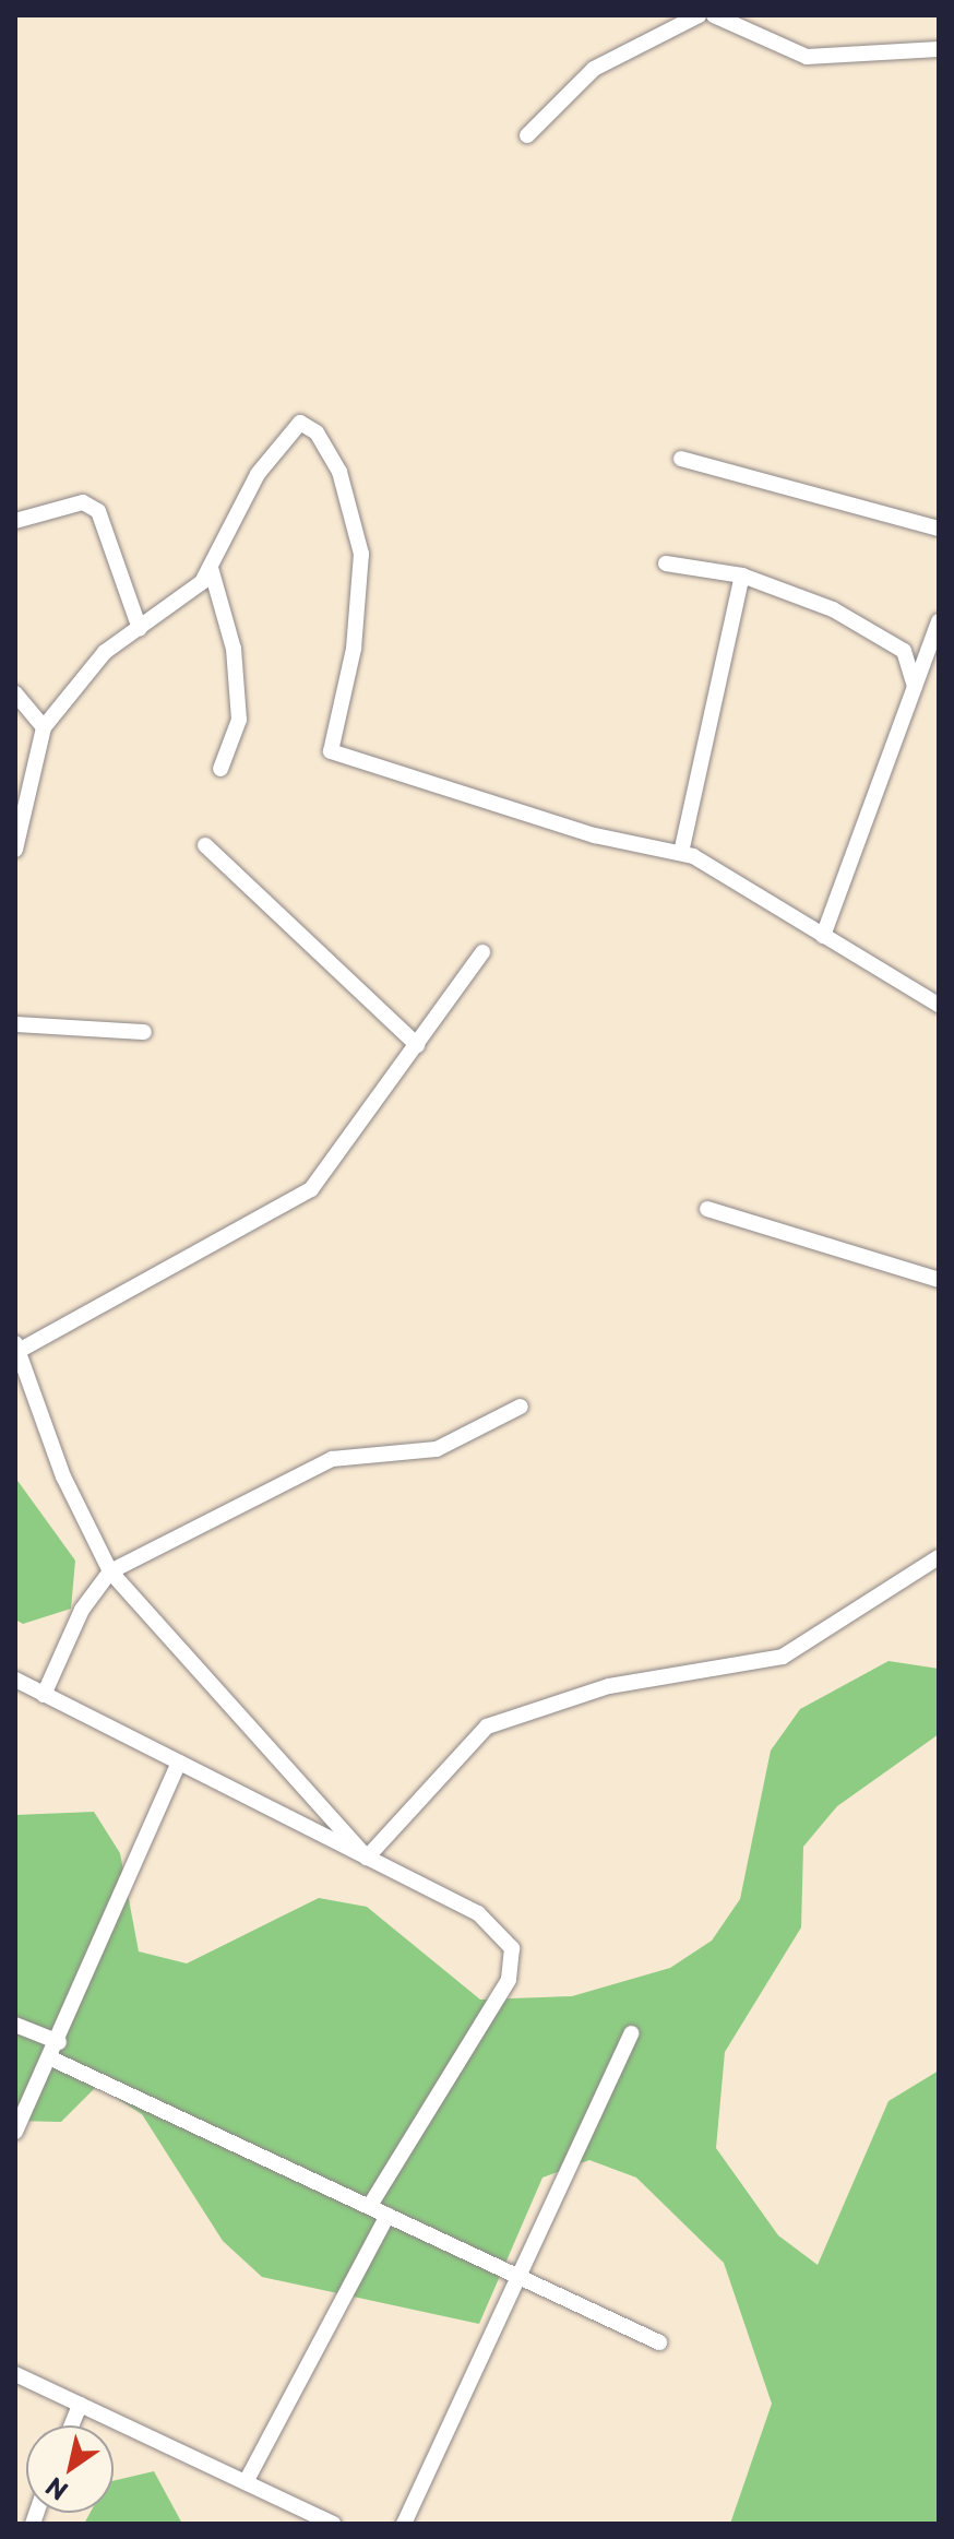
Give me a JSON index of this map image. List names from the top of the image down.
{
  "north": "bottom left"
}
